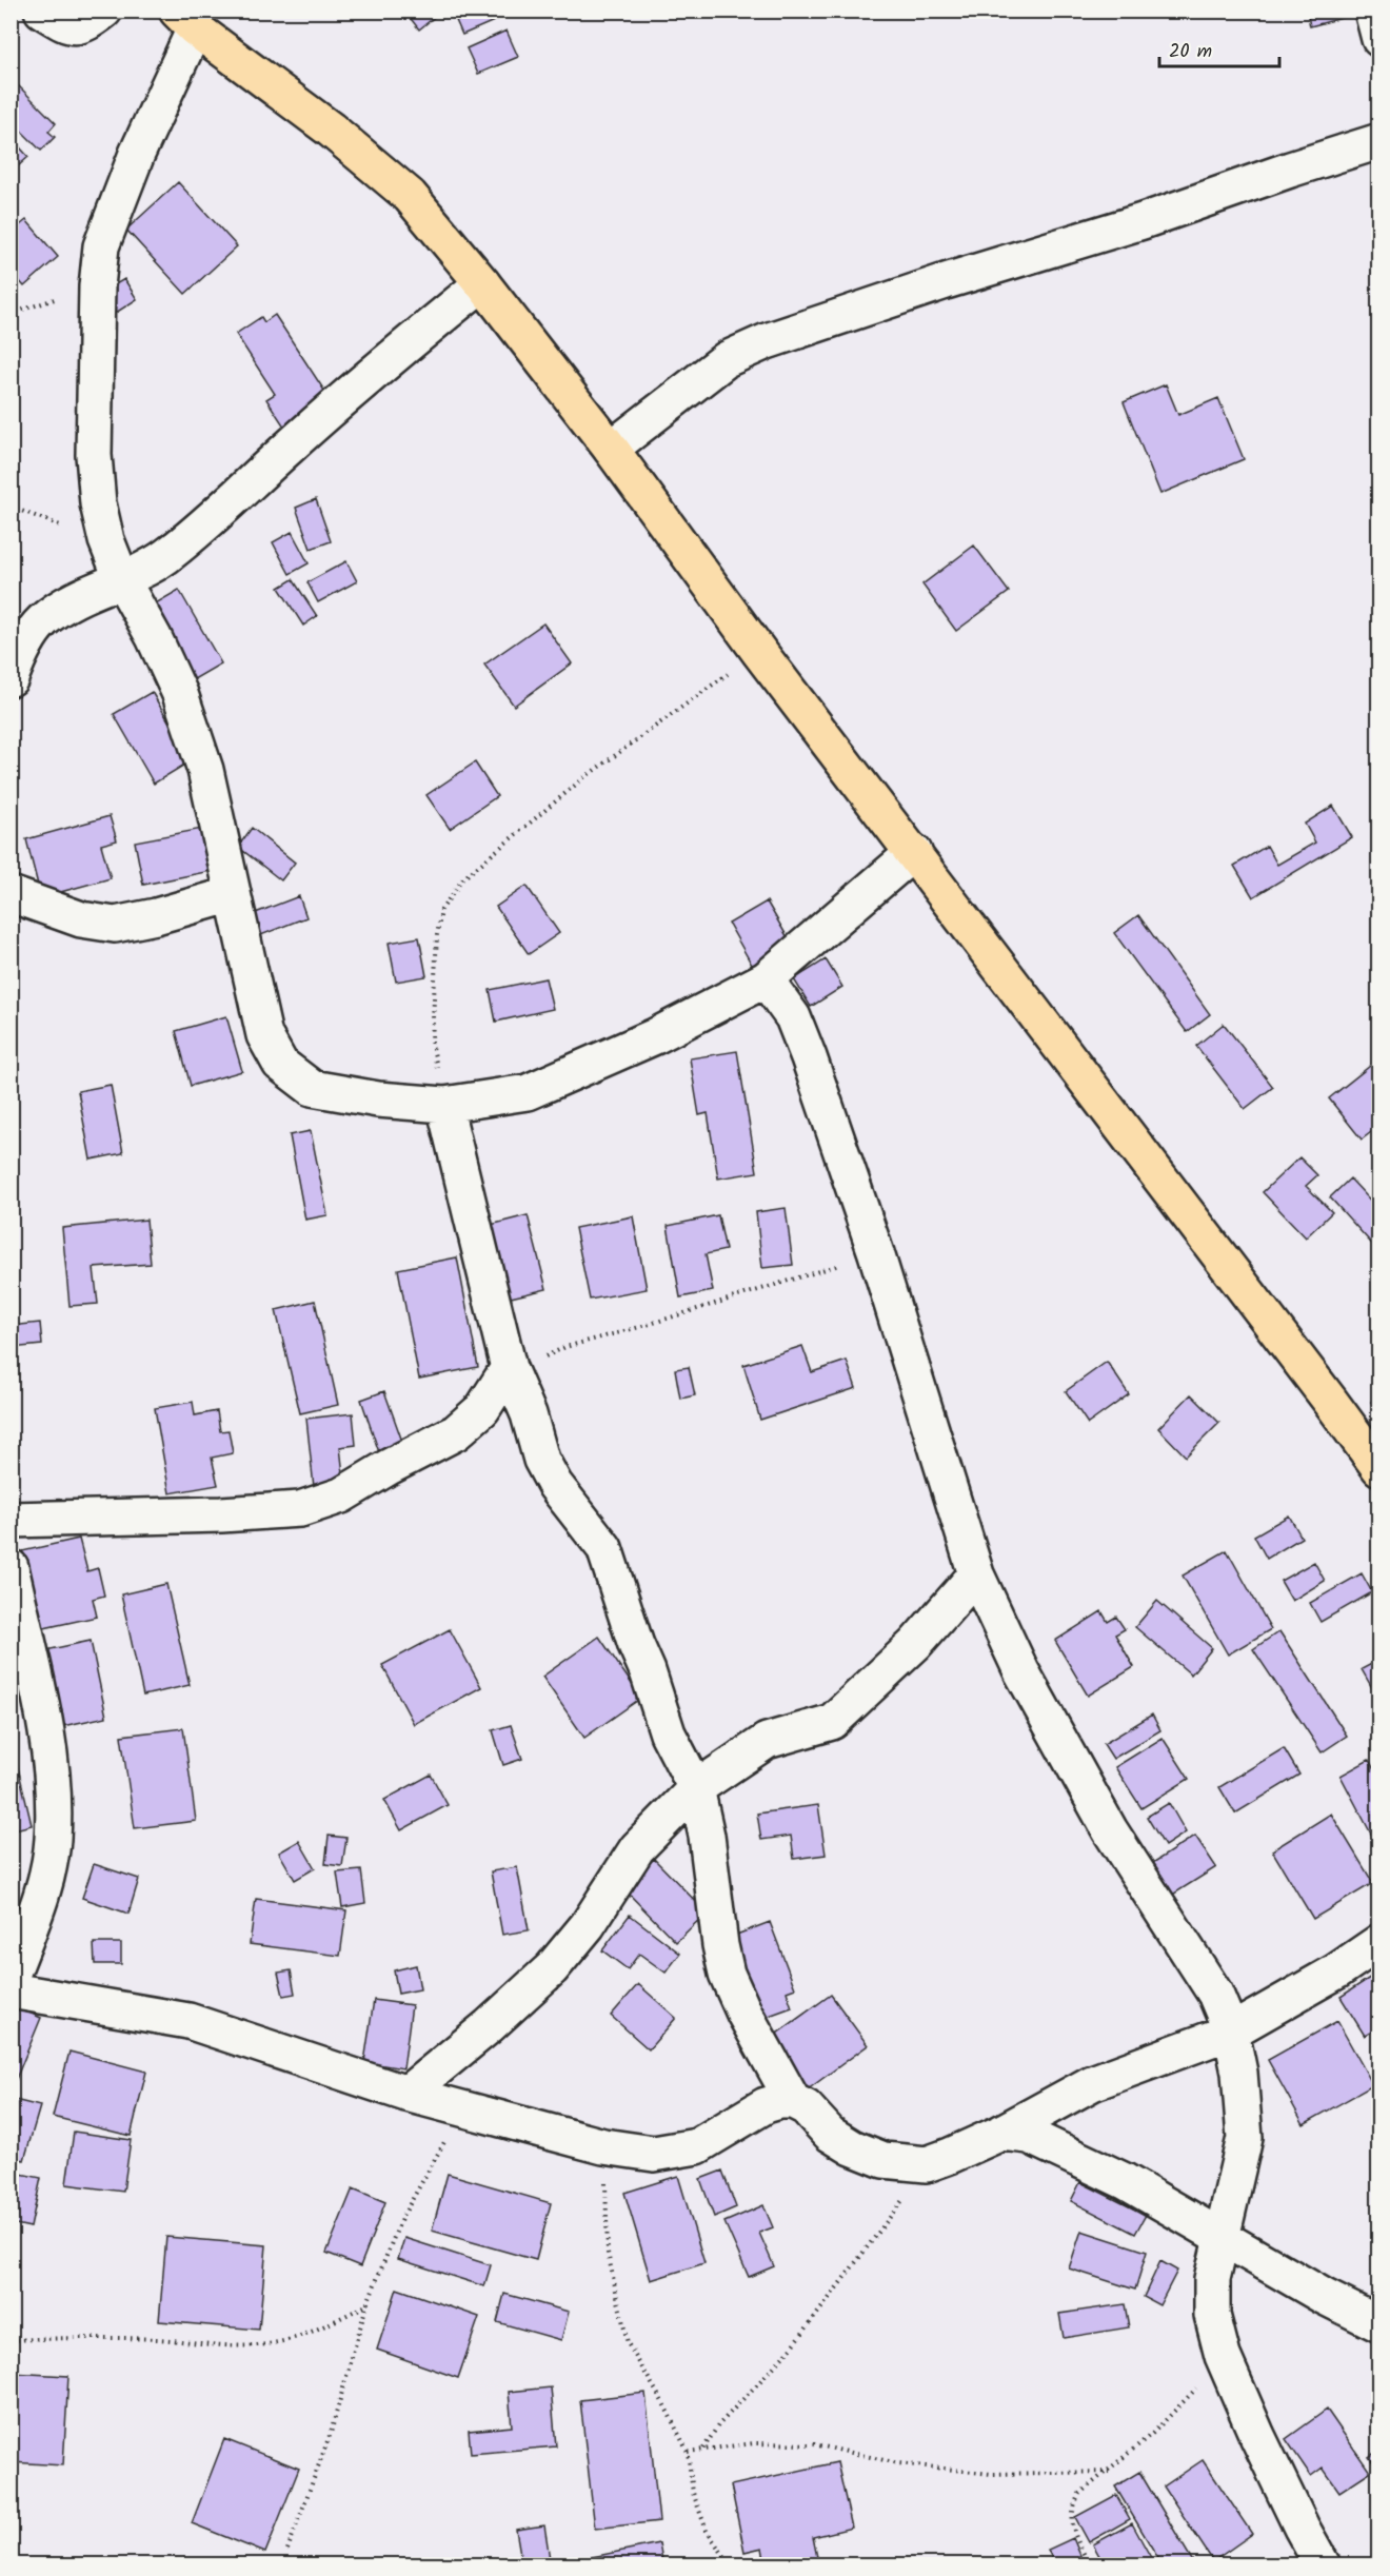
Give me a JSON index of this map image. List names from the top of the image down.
{
  "scale_bar": "20 m"
}
